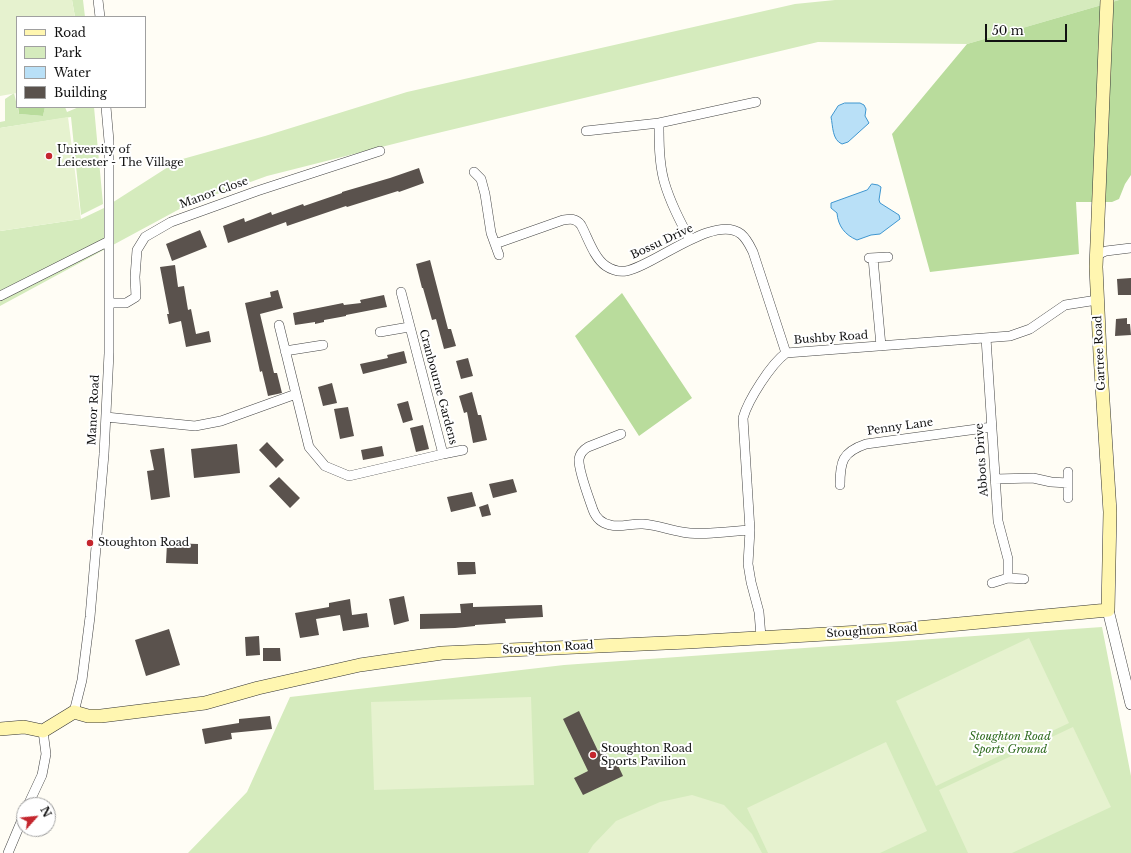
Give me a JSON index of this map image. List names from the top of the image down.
{
  "streets": {
    "main road": ["Gartree Road", "Stoughton Road"],
    "street": [
      "Manor Close",
      "Bossu Drive",
      "Bushby Road",
      "Cranbourne Gardens",
      "Manor Road",
      "Penny Lane",
      "Abbots Drive"
    ]
  },
  "crossings": [
    ["Manor Close", "Manor Road"],
    ["Bossu Drive", "Bushby Road"],
    ["Bushby Road", "Gartree Road"],
    ["Bushby Road", "Abbots Drive"],
    ["Bushby Road", "Stoughton Road"],
    ["Gartree Road", "Stoughton Road"],
    ["Manor Road", "Stoughton Road"],
    ["Penny Lane", "Abbots Drive"]
  ],
  "parks": ["Stoughton Road Sports Ground"],
  "places": ["University of Leicester - The Village", "Stoughton Road", "Stoughton Road Sports Pavilion"],
  "legend": [
    "Road",
    "Park",
    "Water",
    "Building"
  ],
  "scale_bar": "50 m",
  "north": "top right"
}
